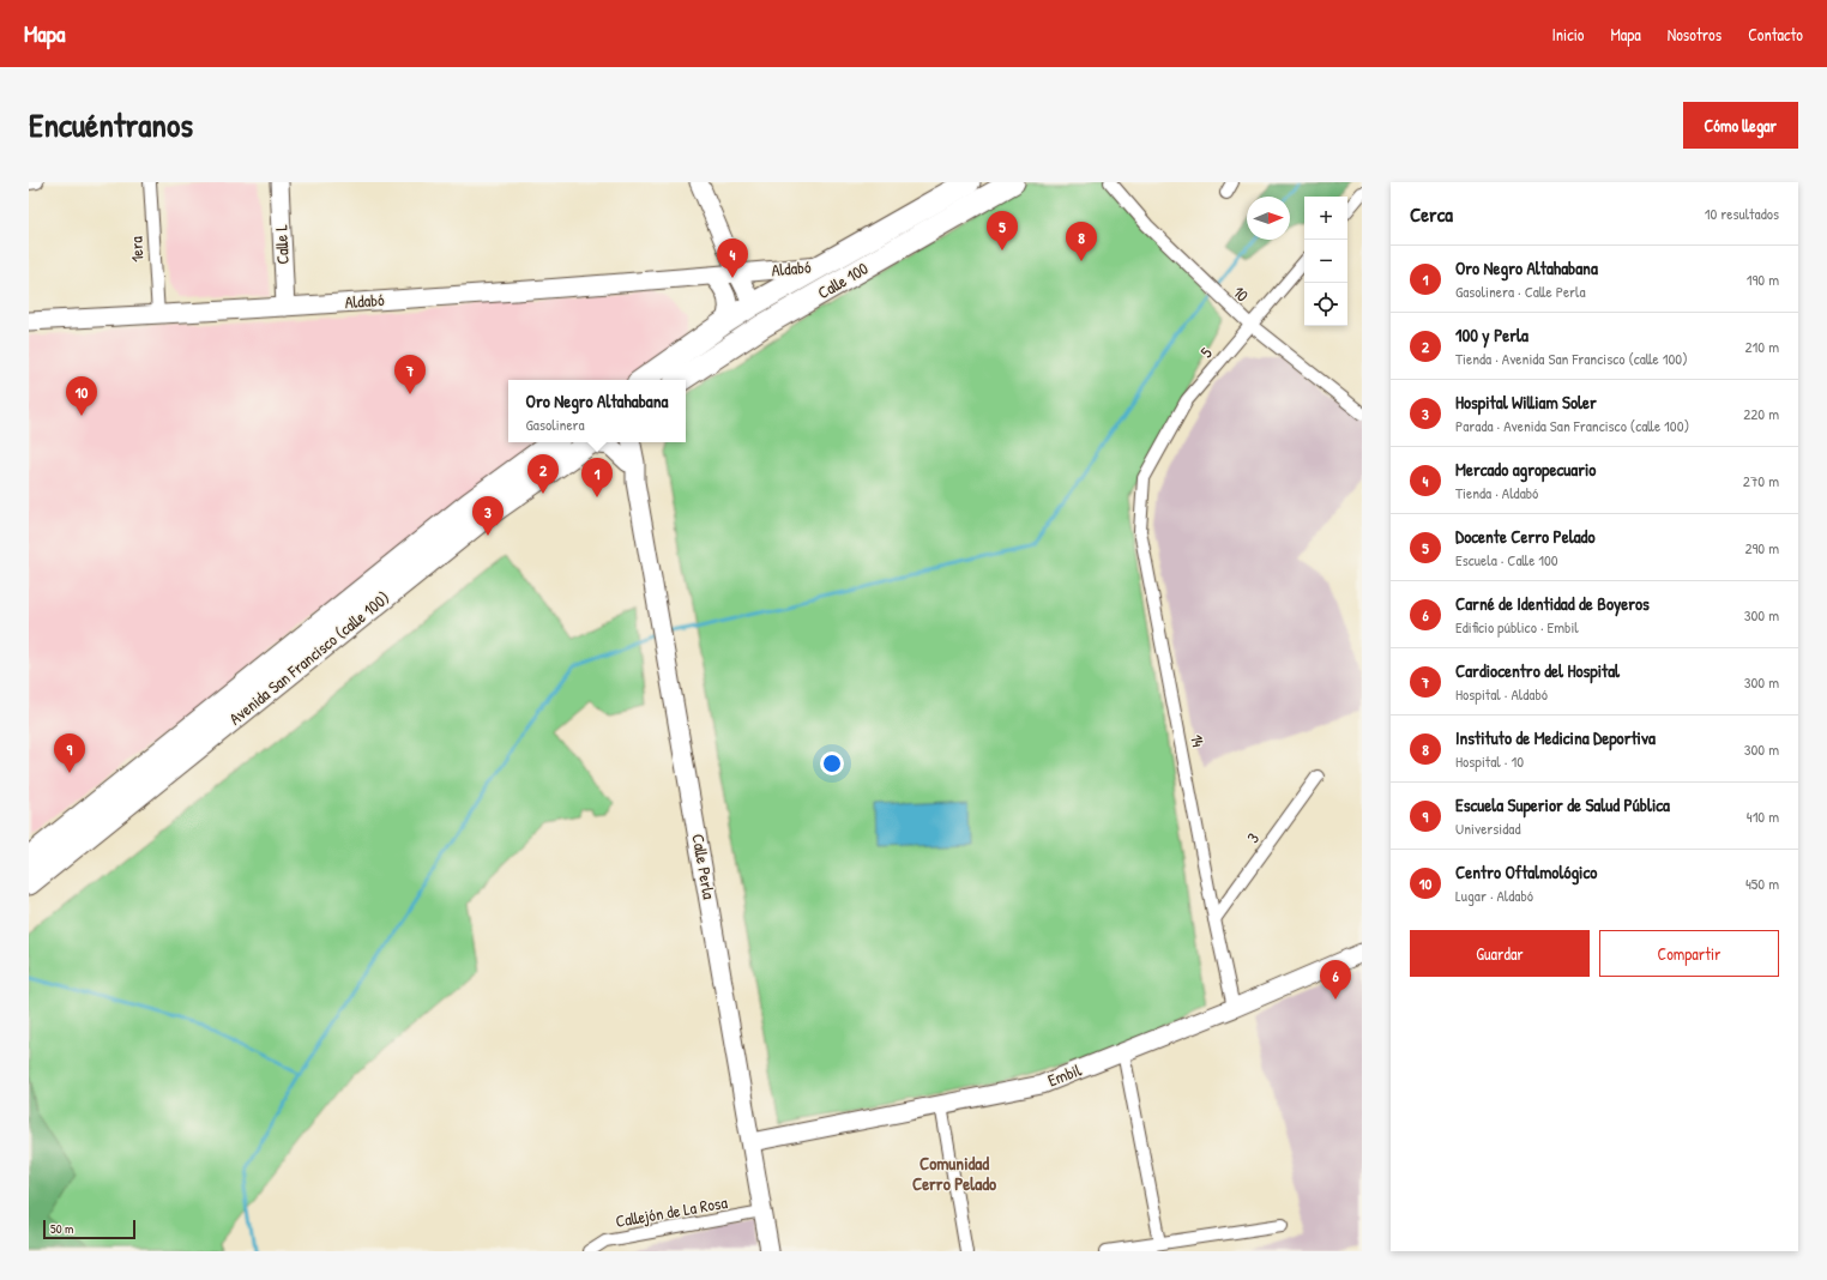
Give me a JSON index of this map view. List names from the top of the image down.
{
  "streets": {
    "highway": ["Calle 100", "Avenida San Francisco (calle 100)"],
    "main road": [
      "Calle L",
      "Aldabó",
      "Calle Perla",
      "Embil"
    ],
    "street": [
      "1era",
      "10",
      "5",
      "14",
      "3",
      "Callejón de La Rosa"
    ]
  },
  "crossings": [
    ["Calle L", "Aldabó"],
    ["1era", "Aldabó"],
    ["Aldabó", "Calle 100"],
    ["10", "5"],
    ["5", "14"],
    ["14", "3"],
    ["14", "Embil"],
    ["Calle Perla", "Embil"],
    ["Calle Perla", "Callejón de La Rosa"]
  ],
  "districts": ["Comunidad Cerro Pelado"],
  "scale_bar": "50 m",
  "north": "right",
  "page": {
    "header": "Mapa",
    "nav": [
      "Inicio",
      "Mapa",
      "Nosotros",
      "Contacto"
    ],
    "title": "Encuéntranos",
    "buttons": [
      "Cómo llegar",
      ["Guardar", "Compartir"]
    ],
    "heading": ["Cerca", "10 resultados"],
    "map_buttons": ["+", "−"],
    "pins": [
      "5",
      "8",
      "4",
      "7",
      "10",
      "2",
      "1",
      "3",
      "9",
      "6"
    ],
    "list": [
      {
        "mark": "1",
        "name": "Oro Negro Altahabana",
        "note": "Gasolinera · Calle Perla",
        "value": "190 m"
      },
      {
        "mark": "2",
        "name": "100 y Perla",
        "note": "Tienda · Avenida San Francisco (calle 100)",
        "value": "210 m"
      },
      {
        "mark": "3",
        "name": "Hospital William Soler",
        "note": "Parada · Avenida San Francisco (calle 100)",
        "value": "220 m"
      },
      {
        "mark": "4",
        "name": "Mercado agropecuario",
        "note": "Tienda · Aldabó",
        "value": "270 m"
      },
      {
        "mark": "5",
        "name": "Docente Cerro Pelado",
        "note": "Escuela · Calle 100",
        "value": "290 m"
      },
      {
        "mark": "6",
        "name": "Carné de Identidad de Boyeros",
        "note": "Edificio público · Embil",
        "value": "300 m"
      },
      {
        "mark": "7",
        "name": "Cardiocentro del Hospital",
        "note": "Hospital · Aldabó",
        "value": "300 m"
      },
      {
        "mark": "8",
        "name": "Instituto de Medicina Deportiva",
        "note": "Hospital · 10",
        "value": "300 m"
      },
      {
        "mark": "9",
        "name": "Escuela Superior de Salud Pública",
        "note": "Universidad",
        "value": "410 m"
      },
      {
        "mark": "10",
        "name": "Centro Oftalmológico",
        "note": "Lugar · Aldabó",
        "value": "450 m"
      }
    ],
    "popup": ["Oro Negro Altahabana", "Gasolinera"],
    "scale": "50 m"
  }
}
